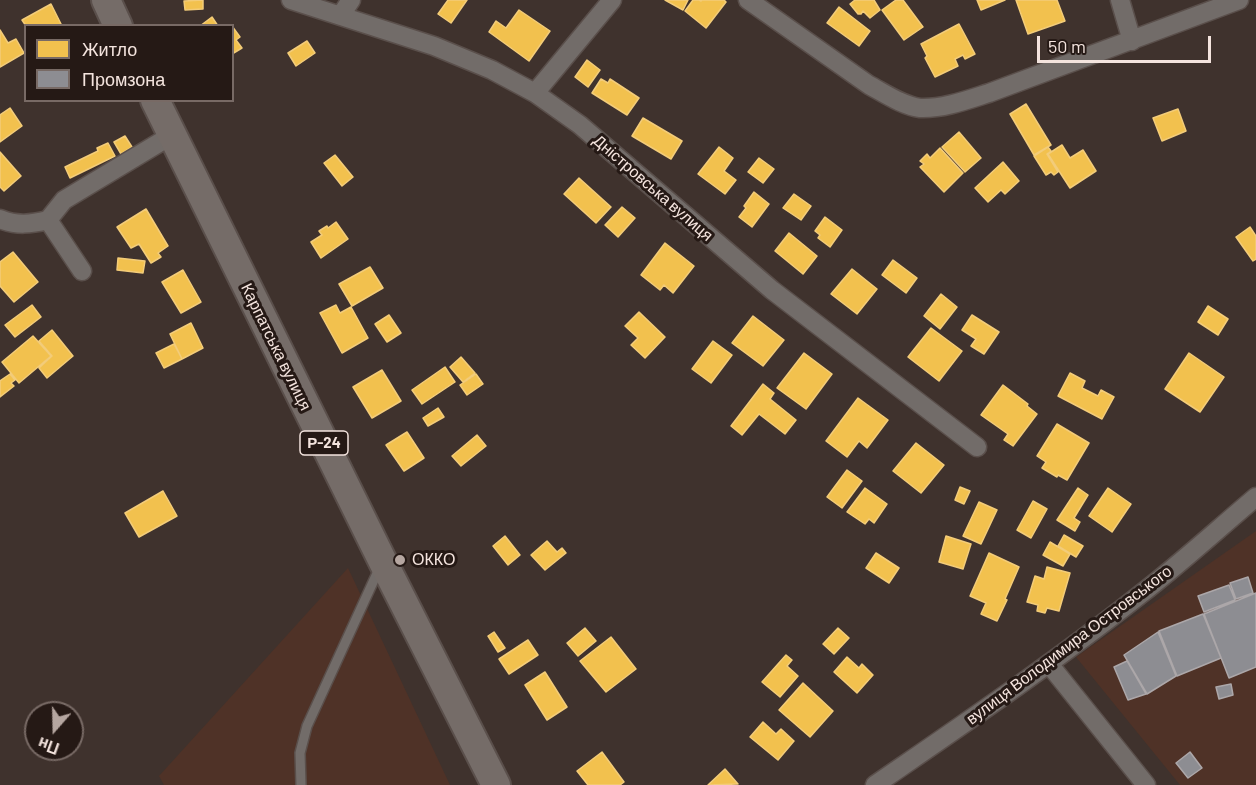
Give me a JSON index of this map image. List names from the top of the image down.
{
  "streets": {
    "main road": ["Карпатська вулиця", "Р-24"],
    "street": ["Дністровська вулиця", "вулиця Володимира Островського"]
  },
  "places": ["ОККО"],
  "legend": ["Житло", "Промзона"],
  "scale_bar": "50 m",
  "north": "bottom"
}
